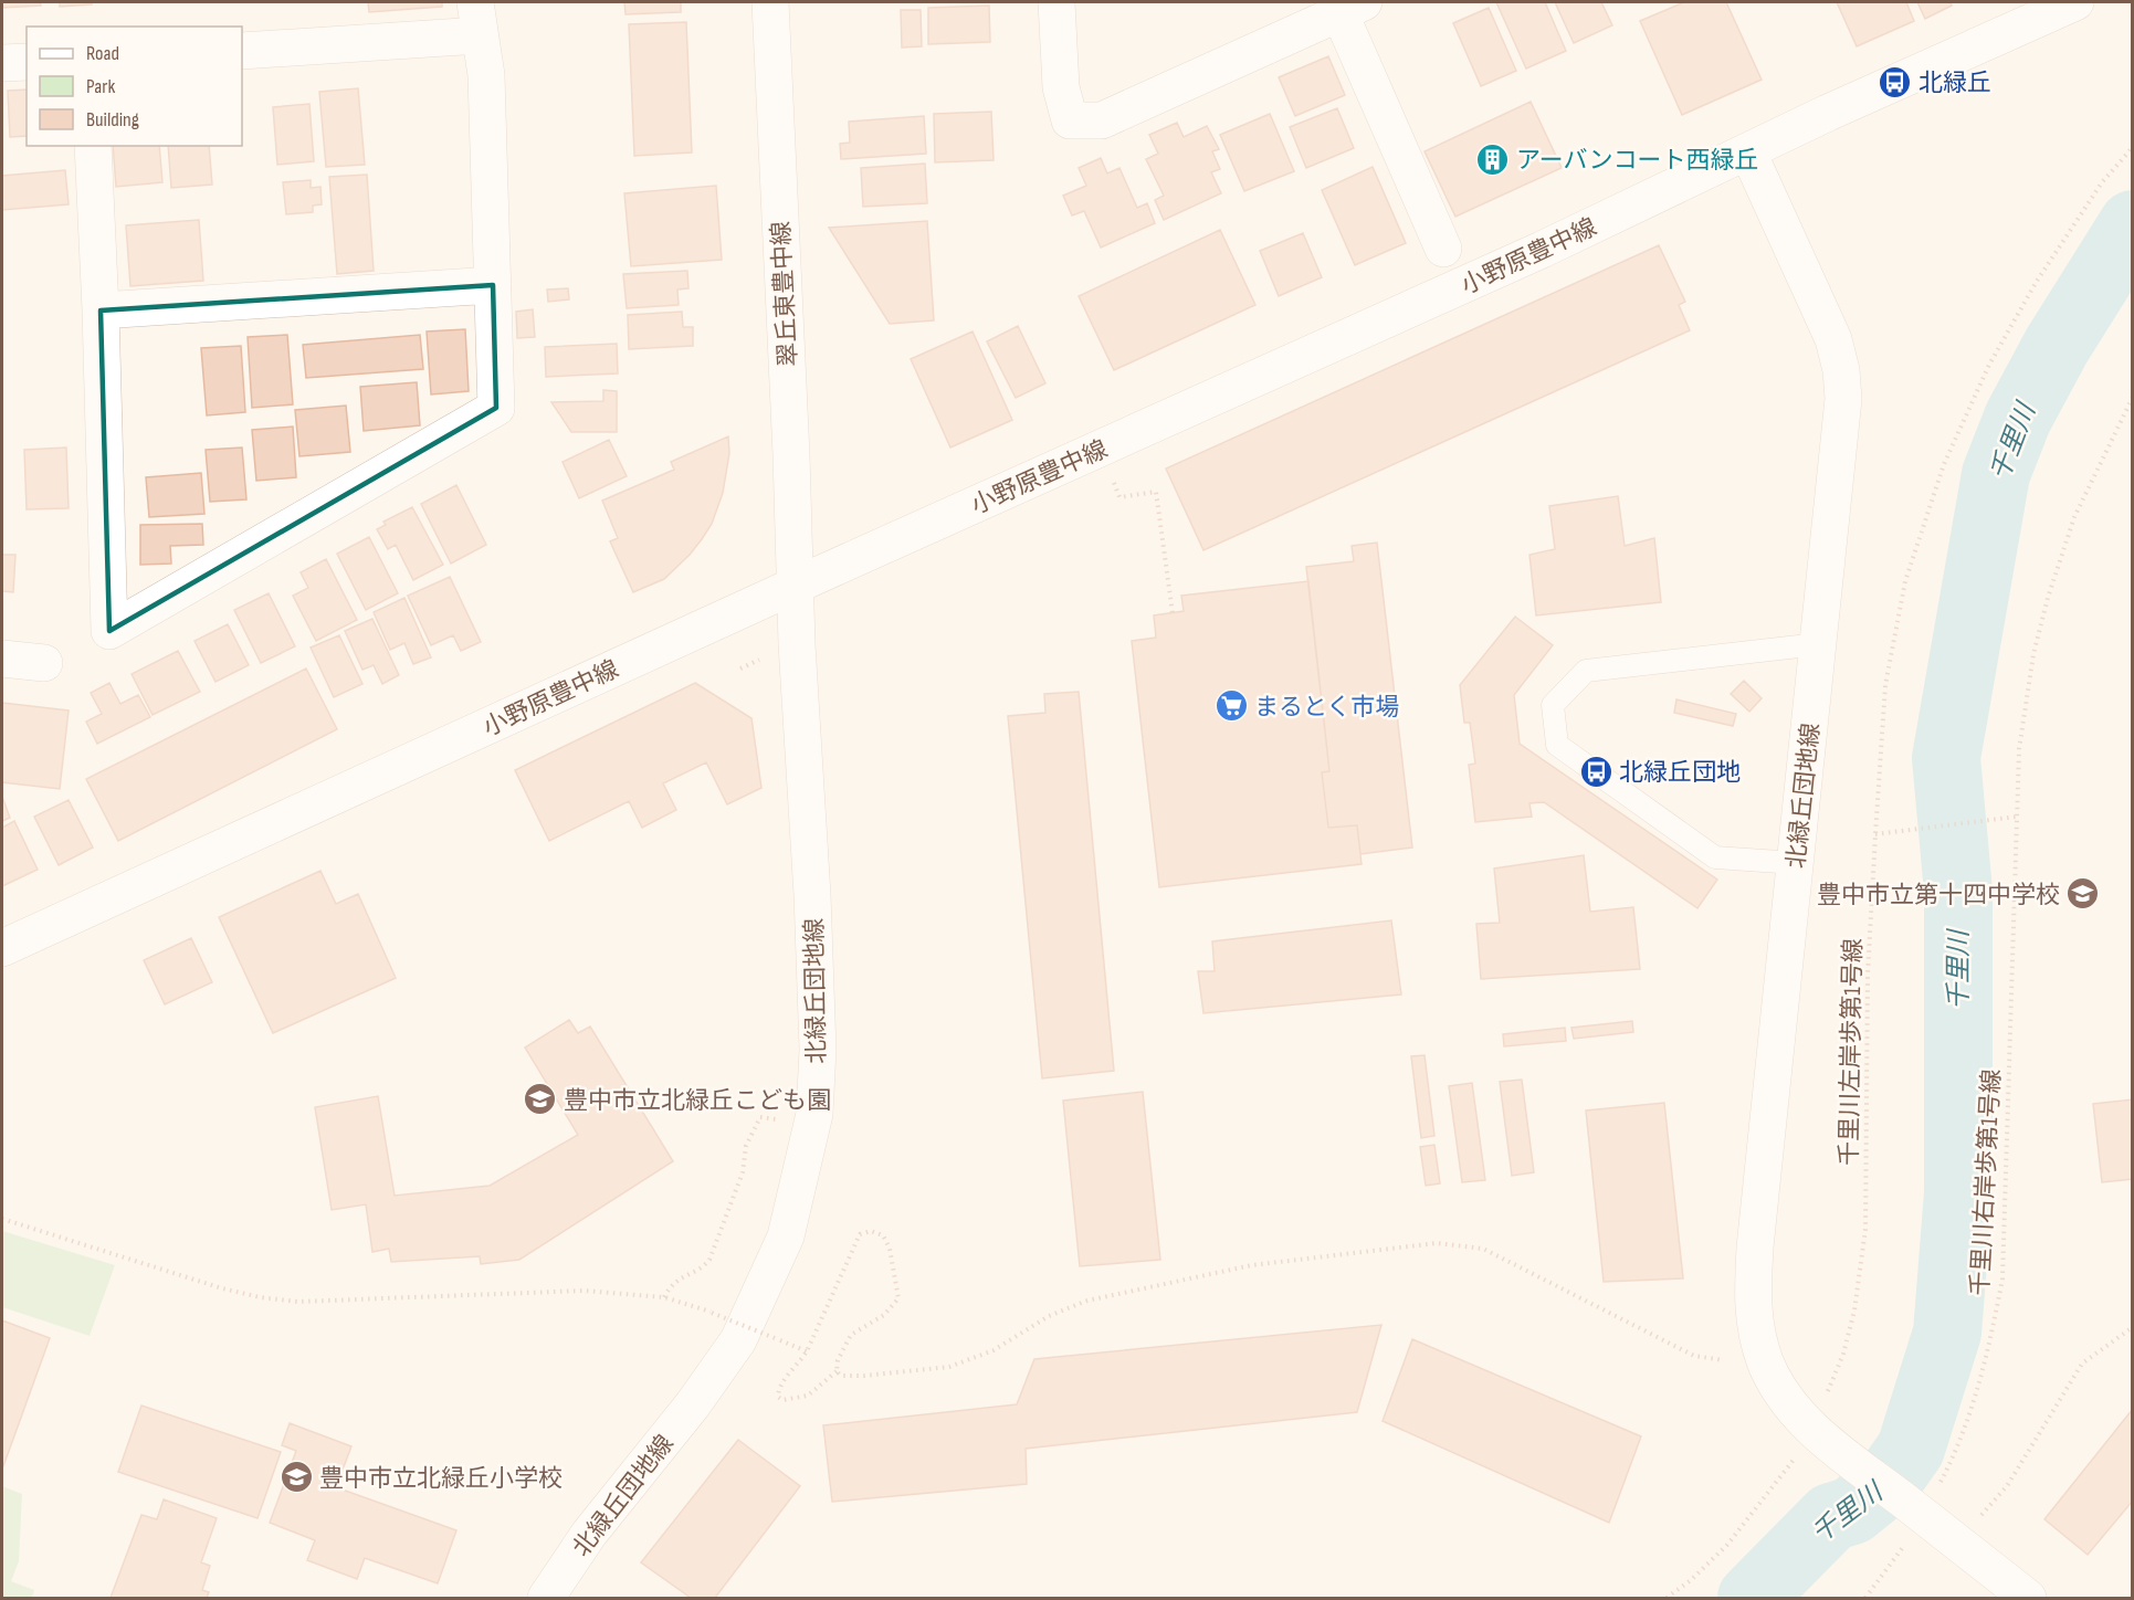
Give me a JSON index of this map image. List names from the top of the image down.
{
  "streets": {
    "street": ["小野原豊中線", "翠丘東豊中線", "北緑丘団地線"],
    "path": ["千里川左岸歩第1号線", "千里川右岸歩第1号線"]
  },
  "crossings": [
    ["小野原豊中線", "翠丘東豊中線"],
    ["小野原豊中線", "北緑丘団地線"],
    ["翠丘東豊中線", "北緑丘団地線"],
    ["北緑丘団地線", "千里川左岸歩第1号線"],
    ["北緑丘団地線", "千里川右岸歩第1号線"]
  ],
  "water": ["千里川"],
  "places": {
    "bus stop": ["北緑丘", "北緑丘団地"],
    "building": ["アーバンコート西緑丘"],
    "supermarket": ["まるとく市場"],
    "school or university": ["豊中市立第十四中学校", "豊中市立北緑丘こども園", "豊中市立北緑丘小学校"]
  },
  "legend": ["Road", "Park", "Building"]
}
